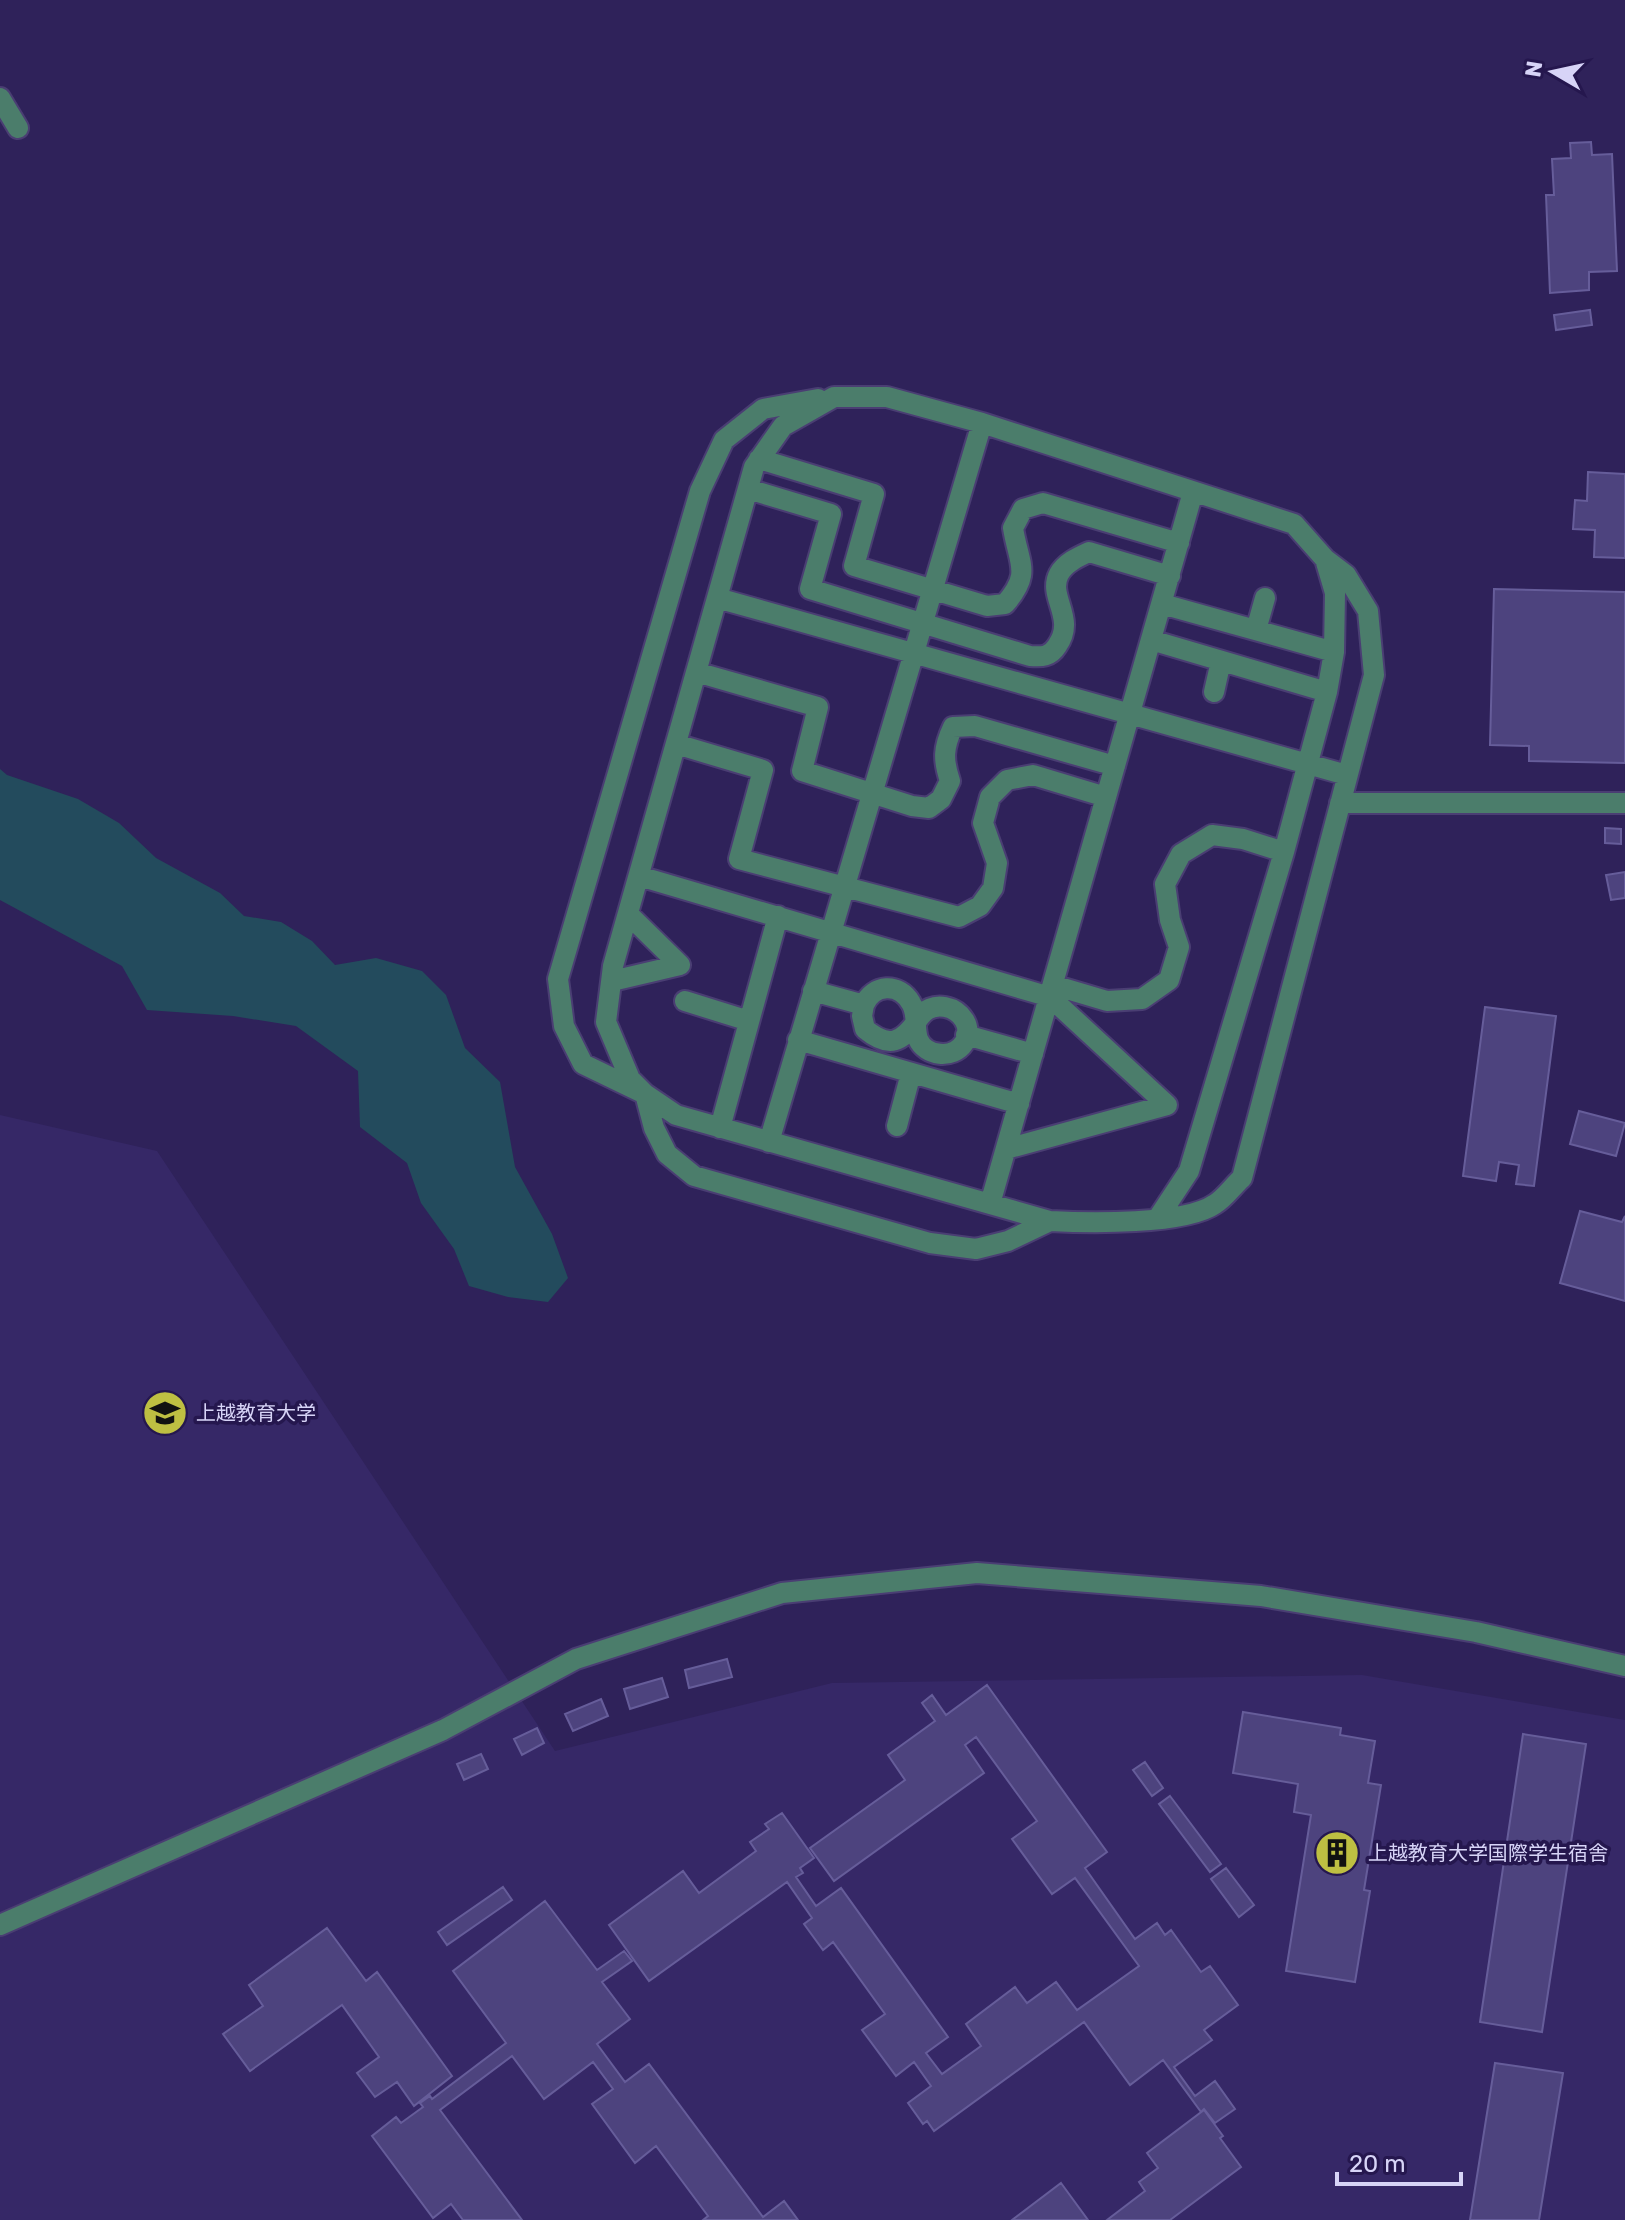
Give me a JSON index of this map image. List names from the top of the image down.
{
  "places": {
    "school or university": ["上越教育大学"],
    "building": ["上越教育大学国際学生宿舎"]
  },
  "scale_bar": "20 m",
  "north": "left"
}
